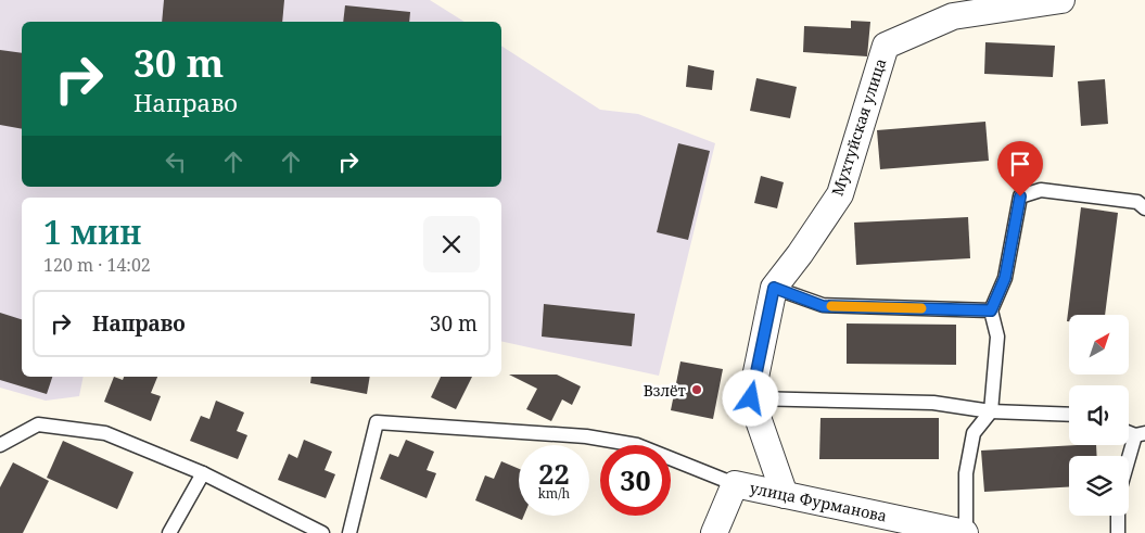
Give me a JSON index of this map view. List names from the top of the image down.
{
  "streets": {
    "street": ["Мухтуйская улица", "улица Фурманова"]
  },
  "places": ["Взлёт"],
  "north": "top right",
  "page": {
    "turn": ["30 m", "Направо"],
    "heading": ["1 мин", "120 m · 14:02"],
    "list": [
      {
        "name": "Направо",
        "value": "30 m"
      }
    ],
    "speed": "22 km/h",
    "limit": "30"
  }
}
